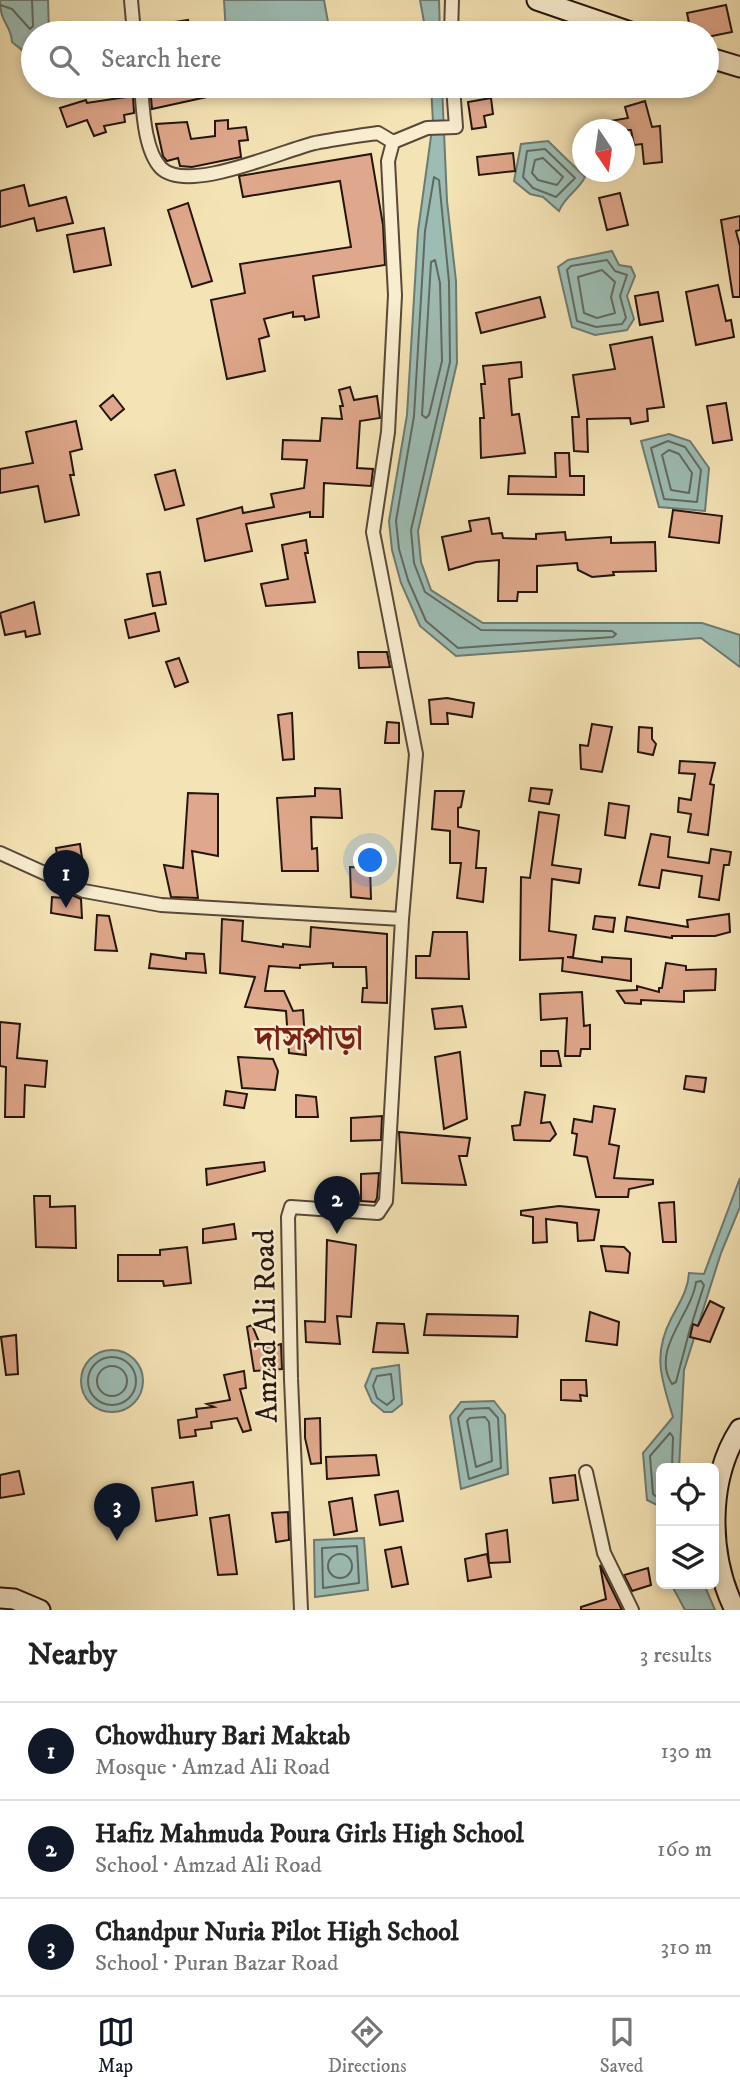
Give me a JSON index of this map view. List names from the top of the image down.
{
  "streets": {
    "street": ["Amzad Ali Road"]
  },
  "districts": ["দাসপাড়া"],
  "north": "bottom",
  "page": {
    "search": "Search here",
    "pins": ["1", "2", "3"],
    "heading": ["Nearby", "3 results"],
    "list": [
      {
        "mark": "1",
        "name": "Chowdhury Bari Maktab",
        "note": "Mosque · Amzad Ali Road",
        "value": "130 m"
      },
      {
        "mark": "2",
        "name": "Hafiz Mahmuda Poura Girls High School",
        "note": "School · Amzad Ali Road",
        "value": "160 m"
      },
      {
        "mark": "3",
        "name": "Chandpur Nuria Pilot High School",
        "note": "School · Puran Bazar Road",
        "value": "310 m"
      }
    ],
    "nav": ["Map", "Directions", "Saved"]
  }
}
